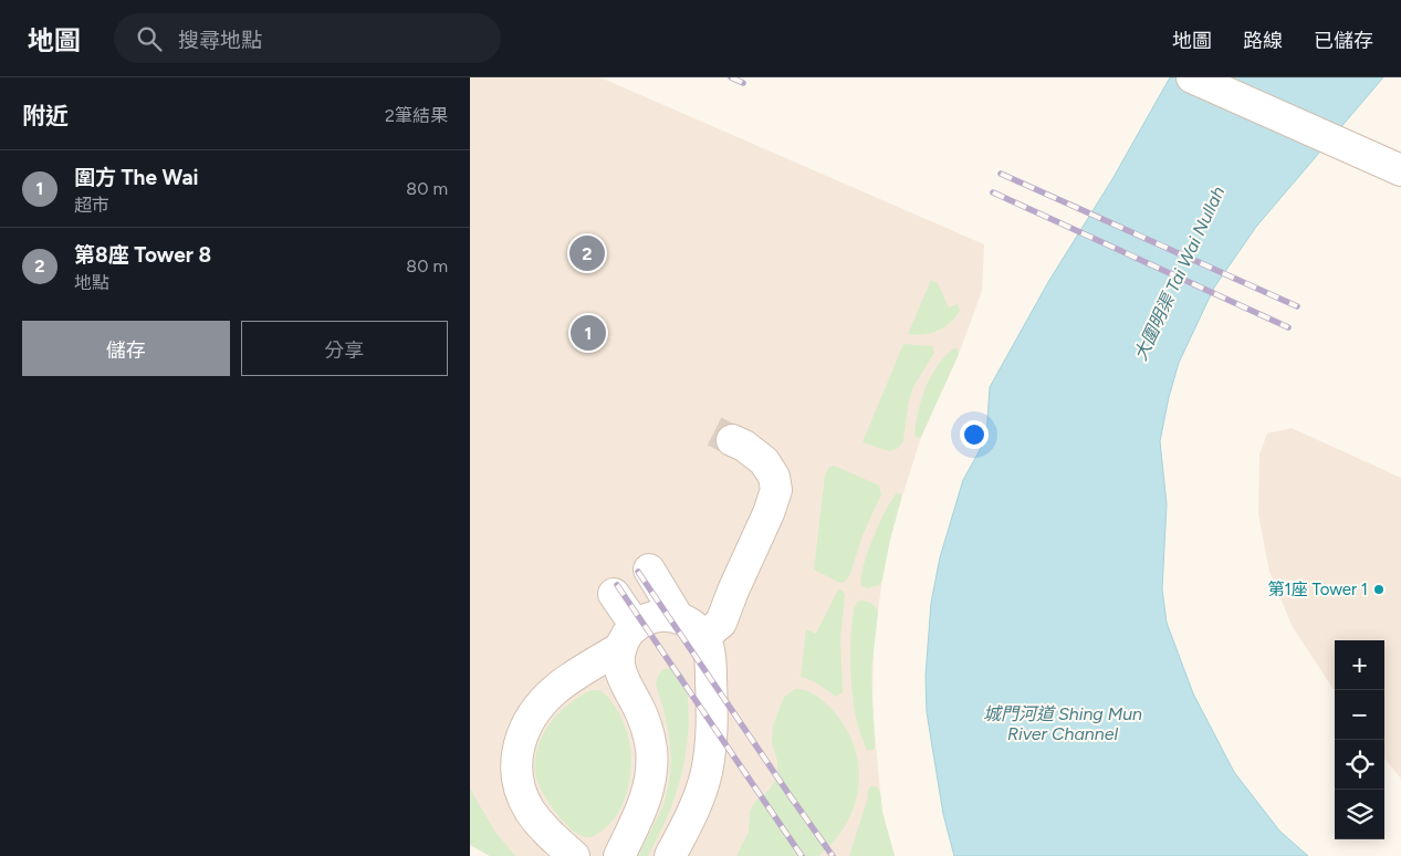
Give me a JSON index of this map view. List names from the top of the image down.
{
  "water": ["大圍明渠 Tai Wai Nullah", "城門河道 Shing Mun River Channel"],
  "places": ["第1座 Tower 1"],
  "page": {
    "header": "地圖",
    "search": "搜尋地點",
    "nav": ["地圖", "路線", "已儲存"],
    "heading": ["附近", "2筆結果"],
    "list": [
      {
        "mark": "1",
        "name": "圍方 The Wai",
        "note": "超市",
        "value": "80 m"
      },
      {
        "mark": "2",
        "name": "第8座 Tower 8",
        "note": "地點",
        "value": "80 m"
      }
    ],
    "pins": ["2", "1"],
    "buttons": ["儲存", "分享"],
    "map_buttons": ["+", "−"]
  }
}
